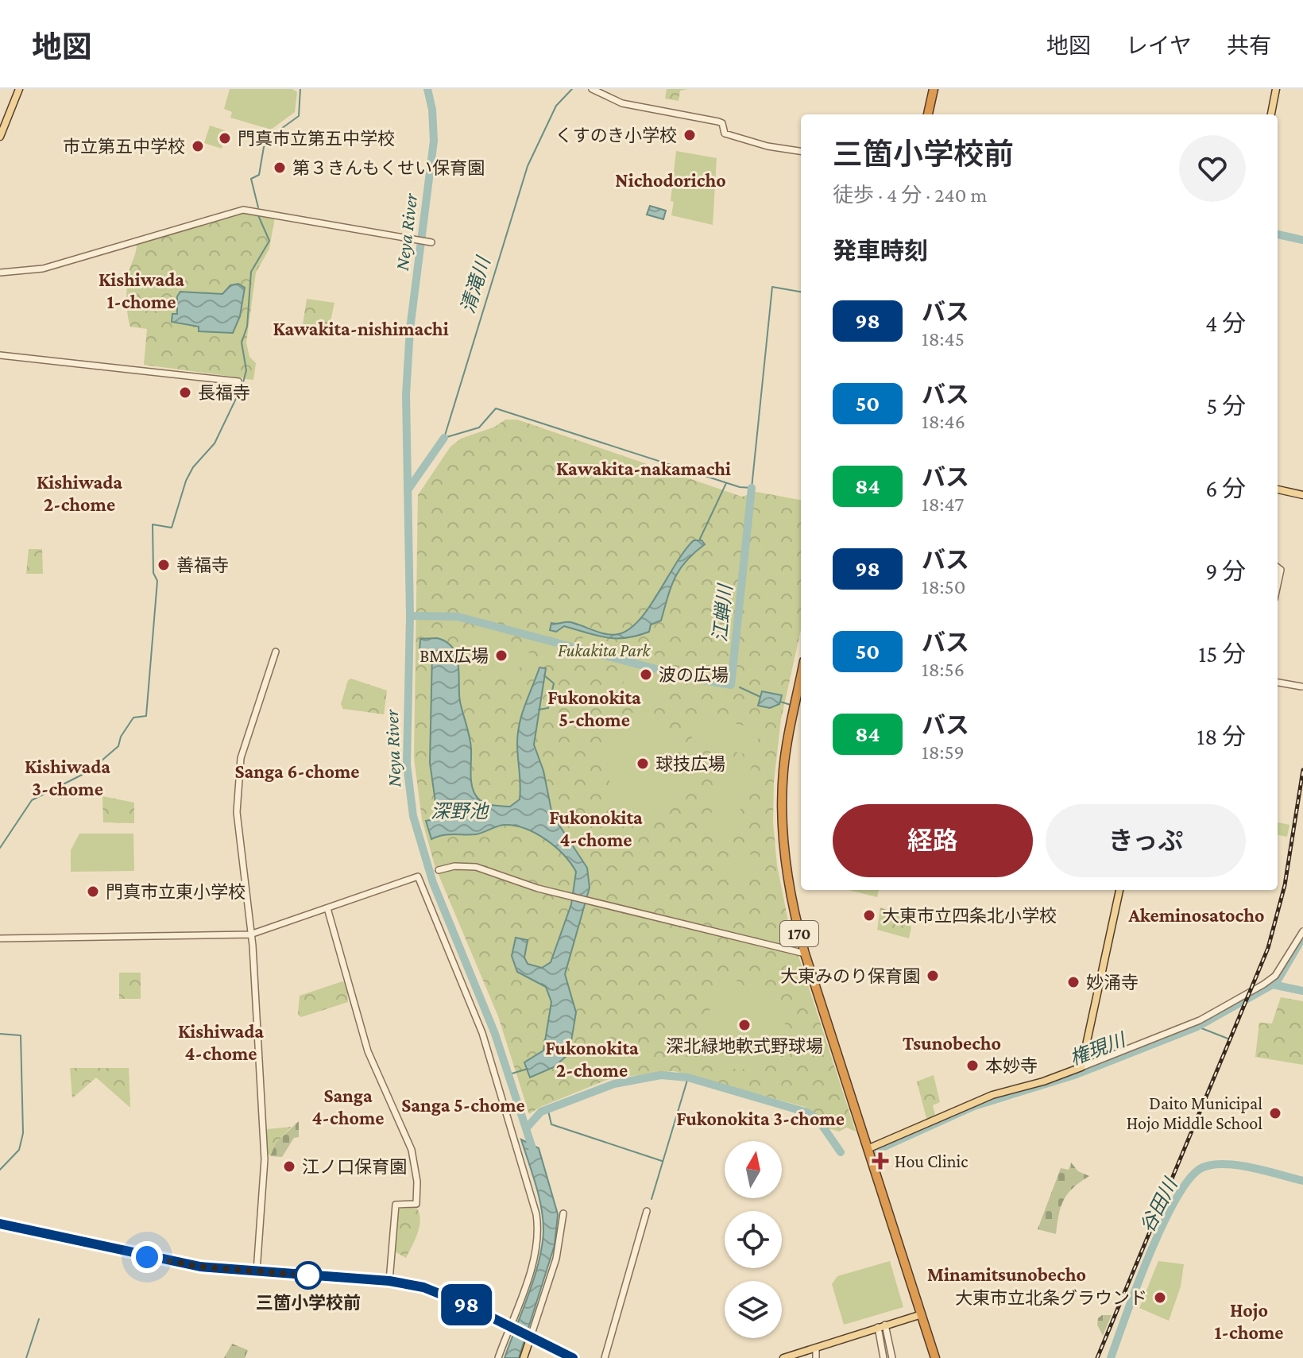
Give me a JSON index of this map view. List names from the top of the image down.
{
  "streets": {
    "highway": ["170"]
  },
  "districts": [
    "Nichodoricho",
    "Kishiwada 1-chome",
    "Kawakita-nishimachi",
    "Kawakita-nakamachi",
    "Kishiwada 2-chome",
    "Fukonokita 5-chome",
    "Kishiwada 3-chome",
    "Sanga 6-chome",
    "Fukonokita 4-chome",
    "Akeminosatocho",
    "Kishiwada 4-chome",
    "Tsunobecho",
    "Fukonokita 2-chome",
    "Sanga 4-chome",
    "Sanga 5-chome",
    "Fukonokita 3-chome",
    "Minamitsunobecho",
    "Hojo 1-chome"
  ],
  "water": [
    "Neya River",
    "清滝川",
    "江蝉川",
    "深野池",
    "権現川",
    "谷田川"
  ],
  "parks": ["Fukakita Park"],
  "places": {
    "other": [
      "くすのき小学校",
      "門真市立第五中学校",
      "市立第五中学校",
      "第３きんもくせい保育園",
      "長福寺",
      "善福寺",
      "BMX広場",
      "波の広場",
      "球技広場",
      "門真市立東小学校",
      "大東市立四条北小学校",
      "大東みのり保育園",
      "妙涌寺",
      "深北緑地軟式野球場",
      "本妙寺",
      "Daito Municipal Hojo Middle School",
      "江ノ口保育園",
      "三箇小学校前",
      "大東市立北条グラウンド"
    ],
    "health": ["Hou Clinic"]
  },
  "lines": ["bus line 98"],
  "north": "top",
  "page": {
    "header": "地図",
    "nav": ["地図", "レイヤ", "共有"],
    "on_map": "98",
    "heading": [
      ["三箇小学校前", "徒歩 · 4 分 · 240 m"],
      "発車時刻"
    ],
    "list": [
      {
        "mark": "98",
        "name": "バス",
        "note": "18:45",
        "value": "4 分"
      },
      {
        "mark": "50",
        "name": "バス",
        "note": "18:46",
        "value": "5 分"
      },
      {
        "mark": "84",
        "name": "バス",
        "note": "18:47",
        "value": "6 分"
      },
      {
        "mark": "98",
        "name": "バス",
        "note": "18:50",
        "value": "9 分"
      },
      {
        "mark": "50",
        "name": "バス",
        "note": "18:56",
        "value": "15 分"
      },
      {
        "mark": "84",
        "name": "バス",
        "note": "18:59",
        "value": "18 分"
      }
    ],
    "buttons": ["経路", "きっぷ"]
  }
}
